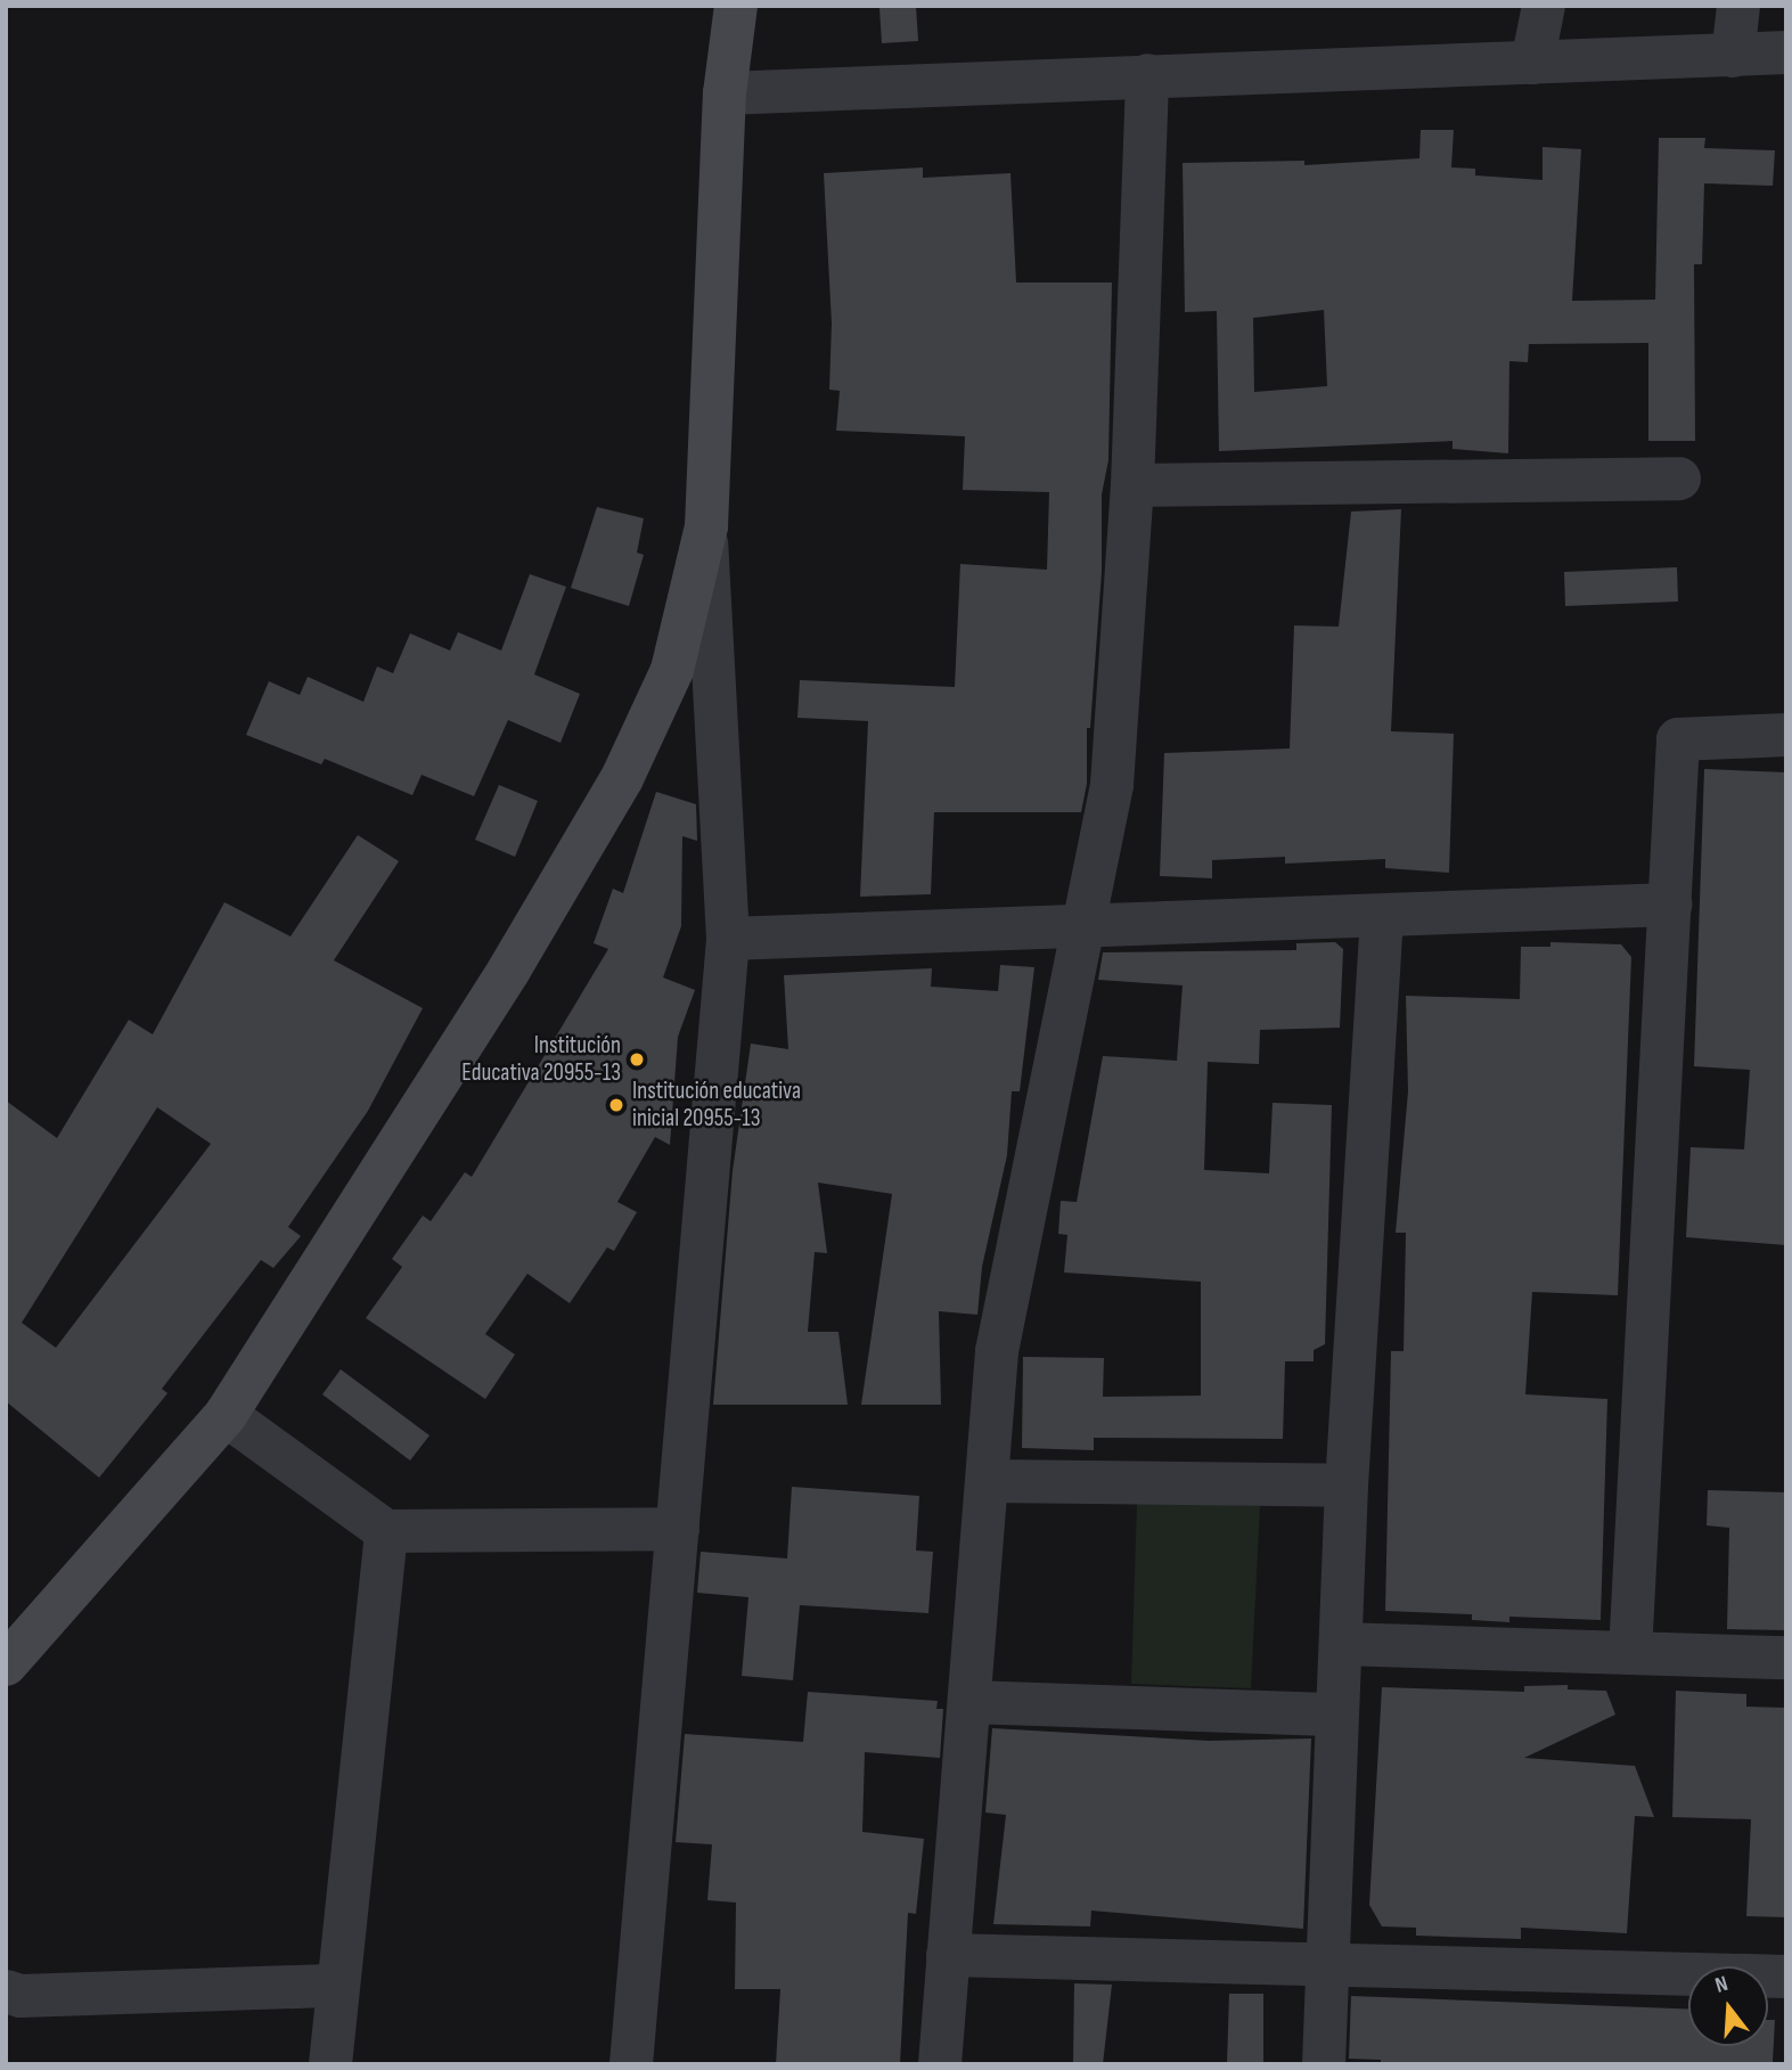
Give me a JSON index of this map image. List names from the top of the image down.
{
  "places": ["Institución Educativa 20955-13", "Institución educativa inicial 20955-13"],
  "north": "top"
}
